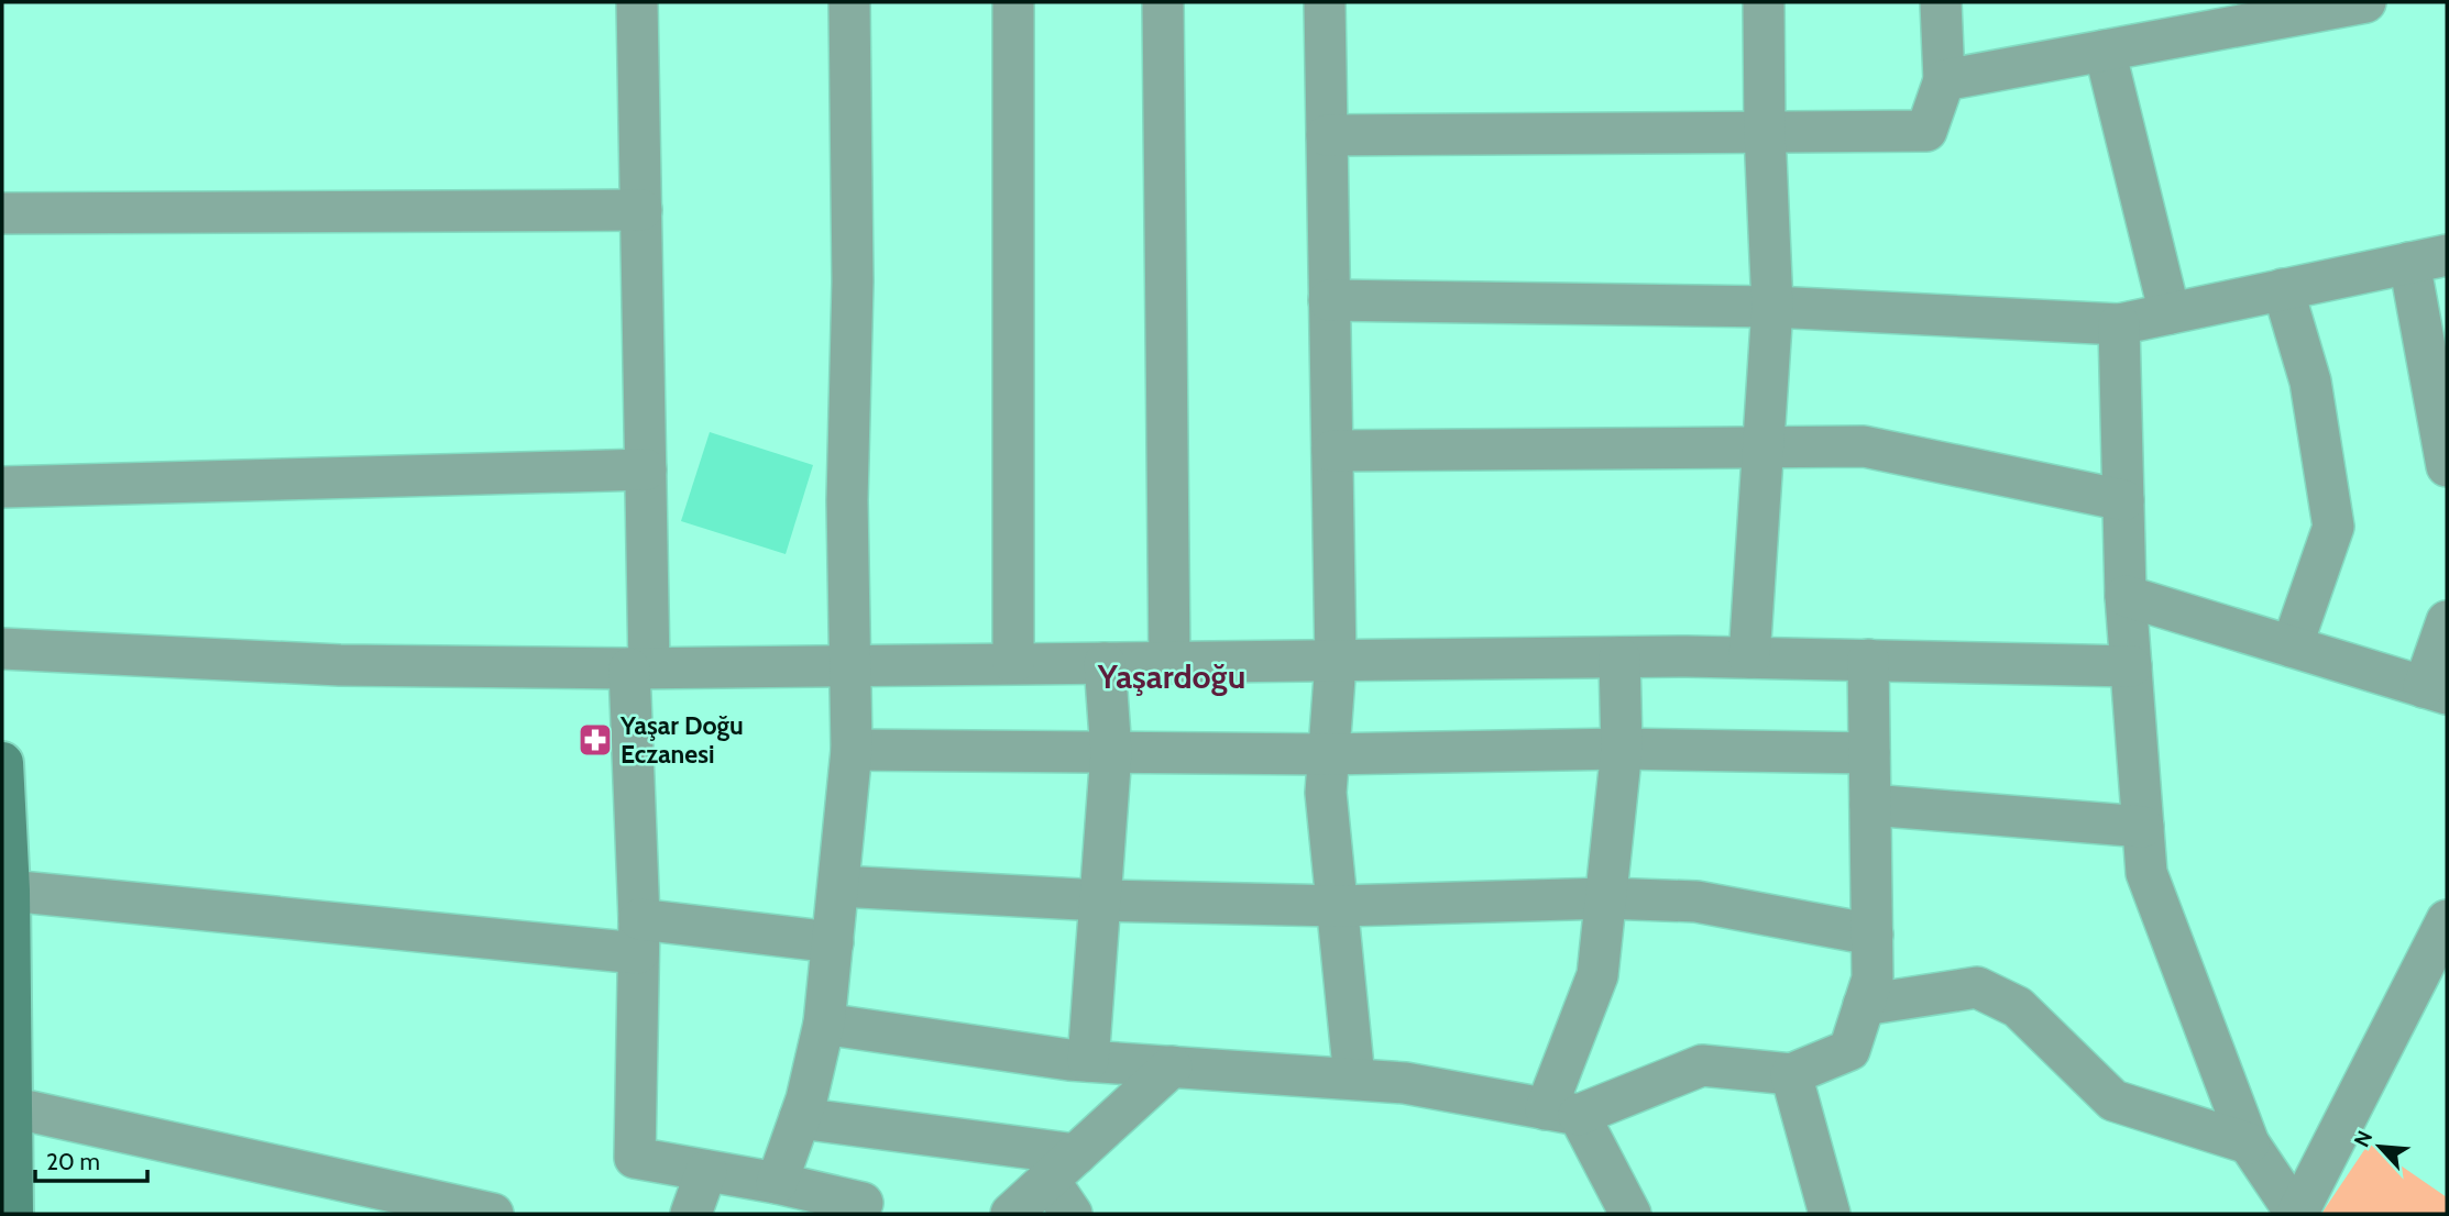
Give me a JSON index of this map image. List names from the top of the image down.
{
  "districts": ["Yaşardoğu"],
  "places": {
    "pharmacy": ["Yaşar Doğu Eczanesi"]
  },
  "scale_bar": "20 m",
  "north": "top left"
}
